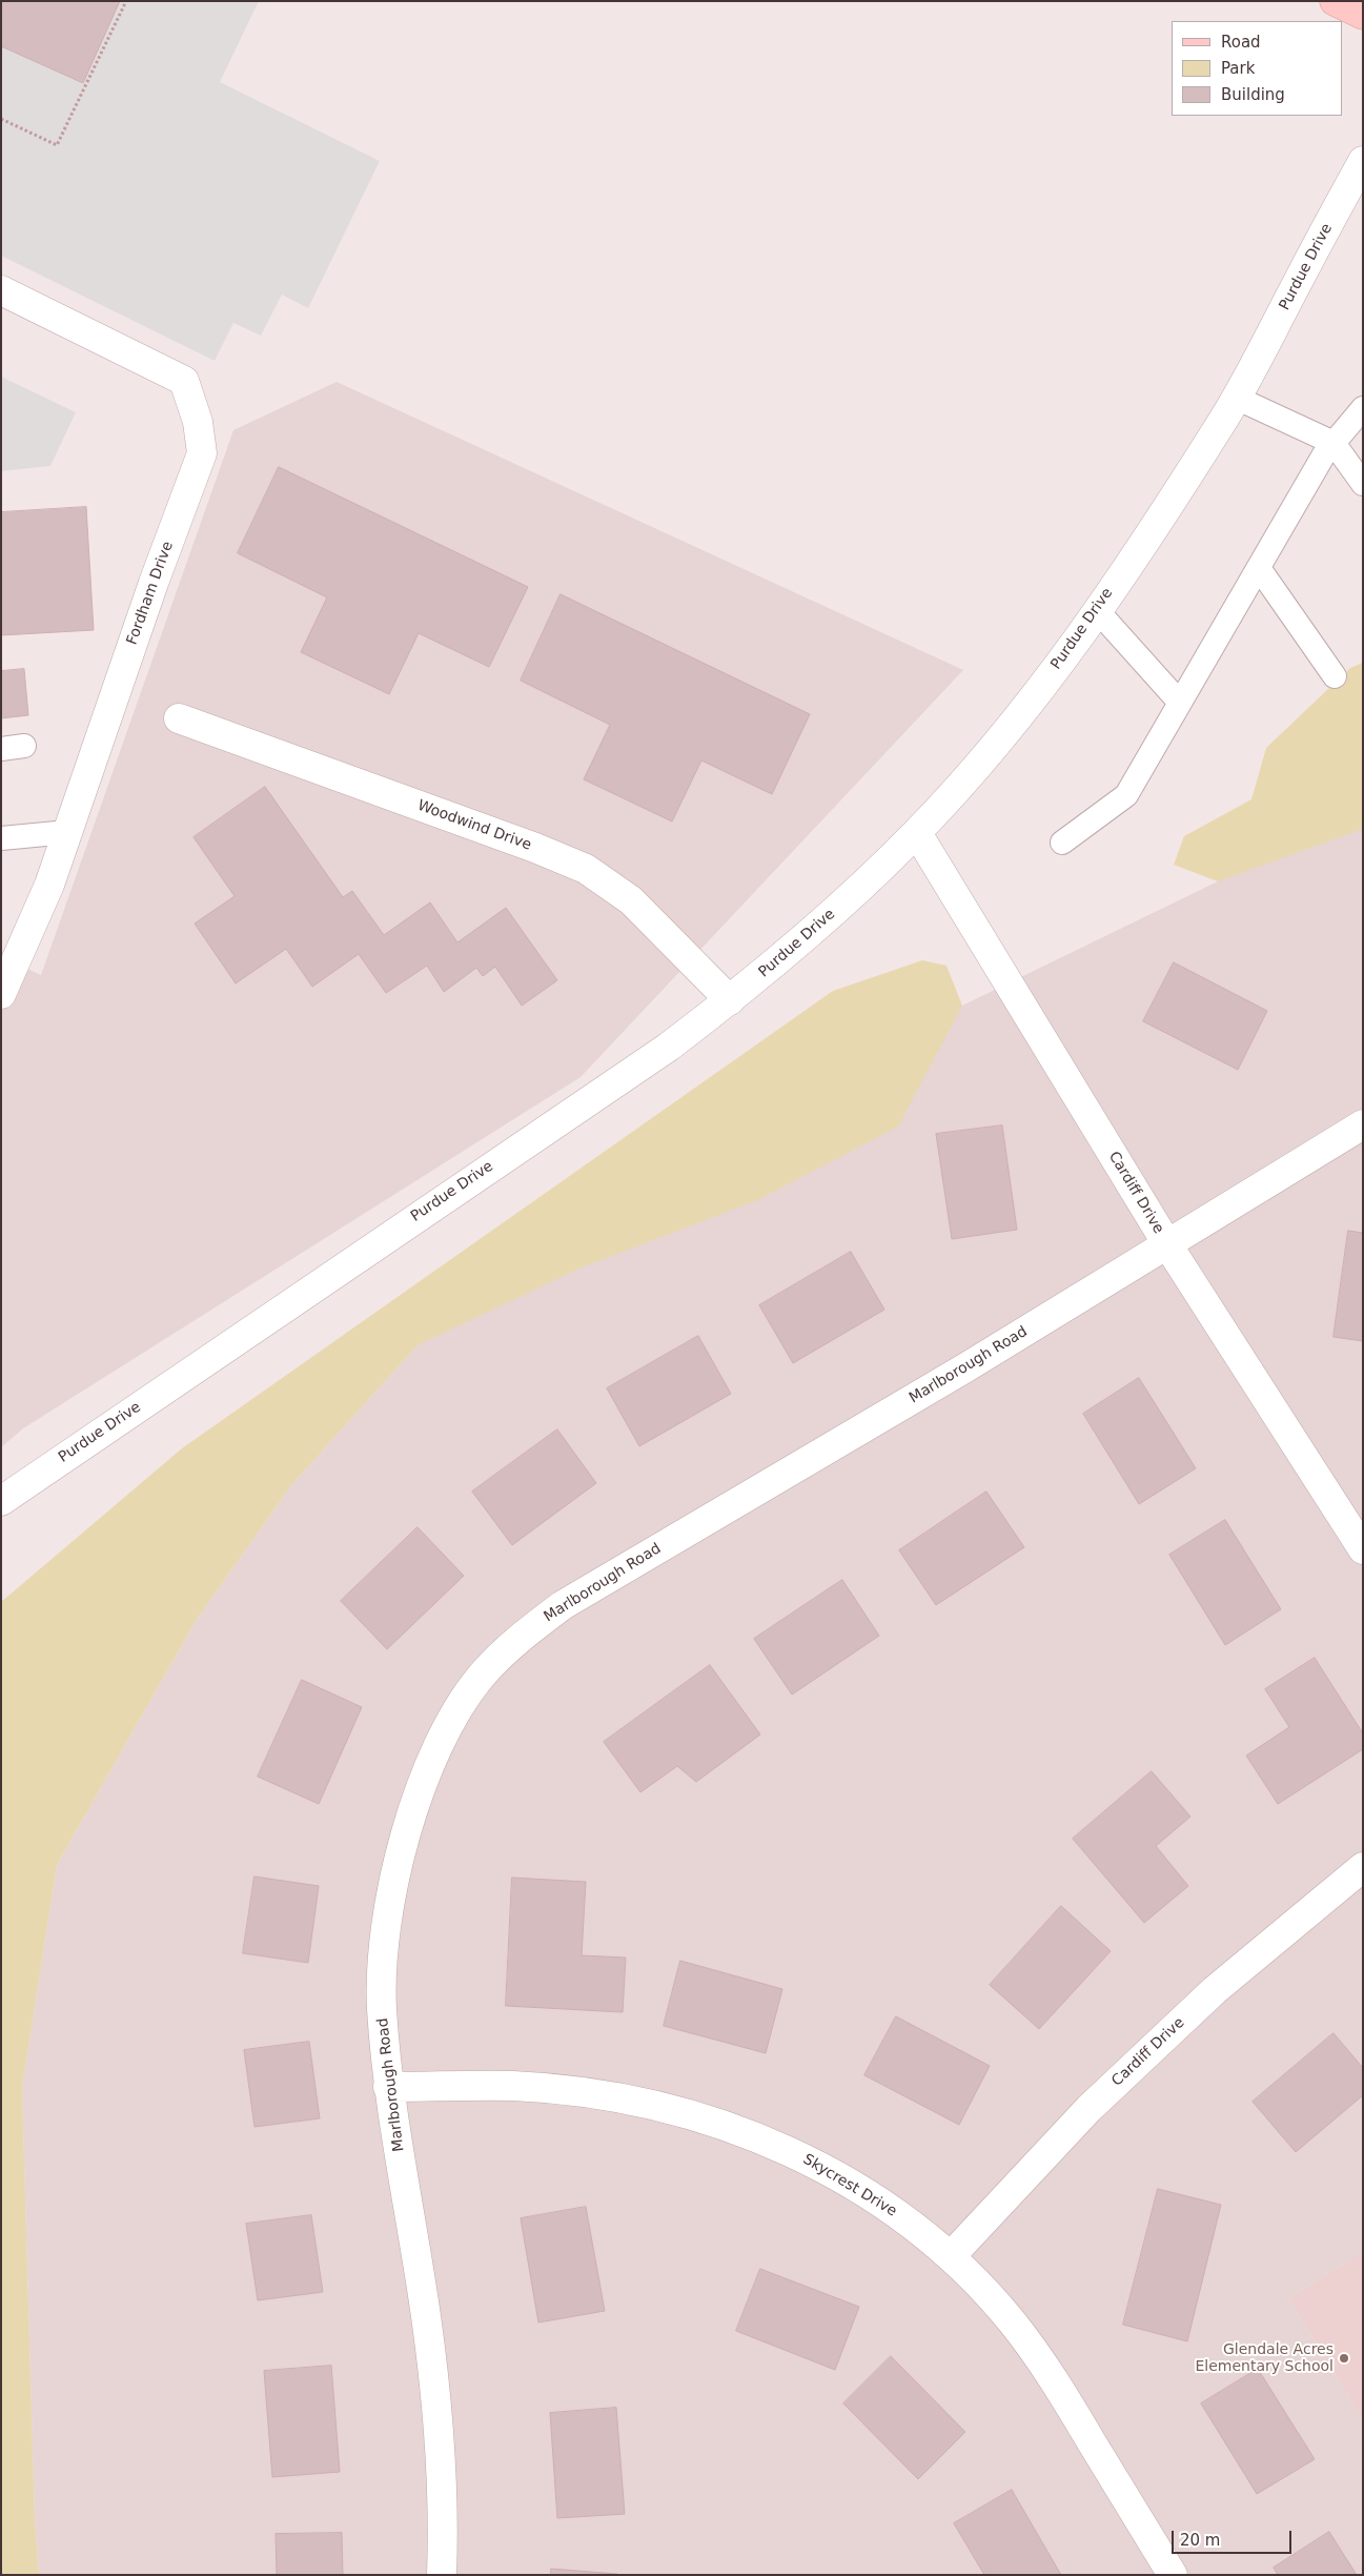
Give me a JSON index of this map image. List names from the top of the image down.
{
  "streets": {
    "street": [
      "Purdue Drive",
      "Fordham Drive",
      "Woodwind Drive",
      "Cardiff Drive",
      "Marlborough Road",
      "Skycrest Drive"
    ]
  },
  "crossings": [
    ["Purdue Drive", "Woodwind Drive"],
    ["Purdue Drive", "Cardiff Drive"],
    ["Cardiff Drive", "Marlborough Road"],
    ["Cardiff Drive", "Skycrest Drive"],
    ["Marlborough Road", "Skycrest Drive"]
  ],
  "places": ["Glendale Acres Elementary School"],
  "legend": ["Road", "Park", "Building"],
  "scale_bar": "20 m"
}
